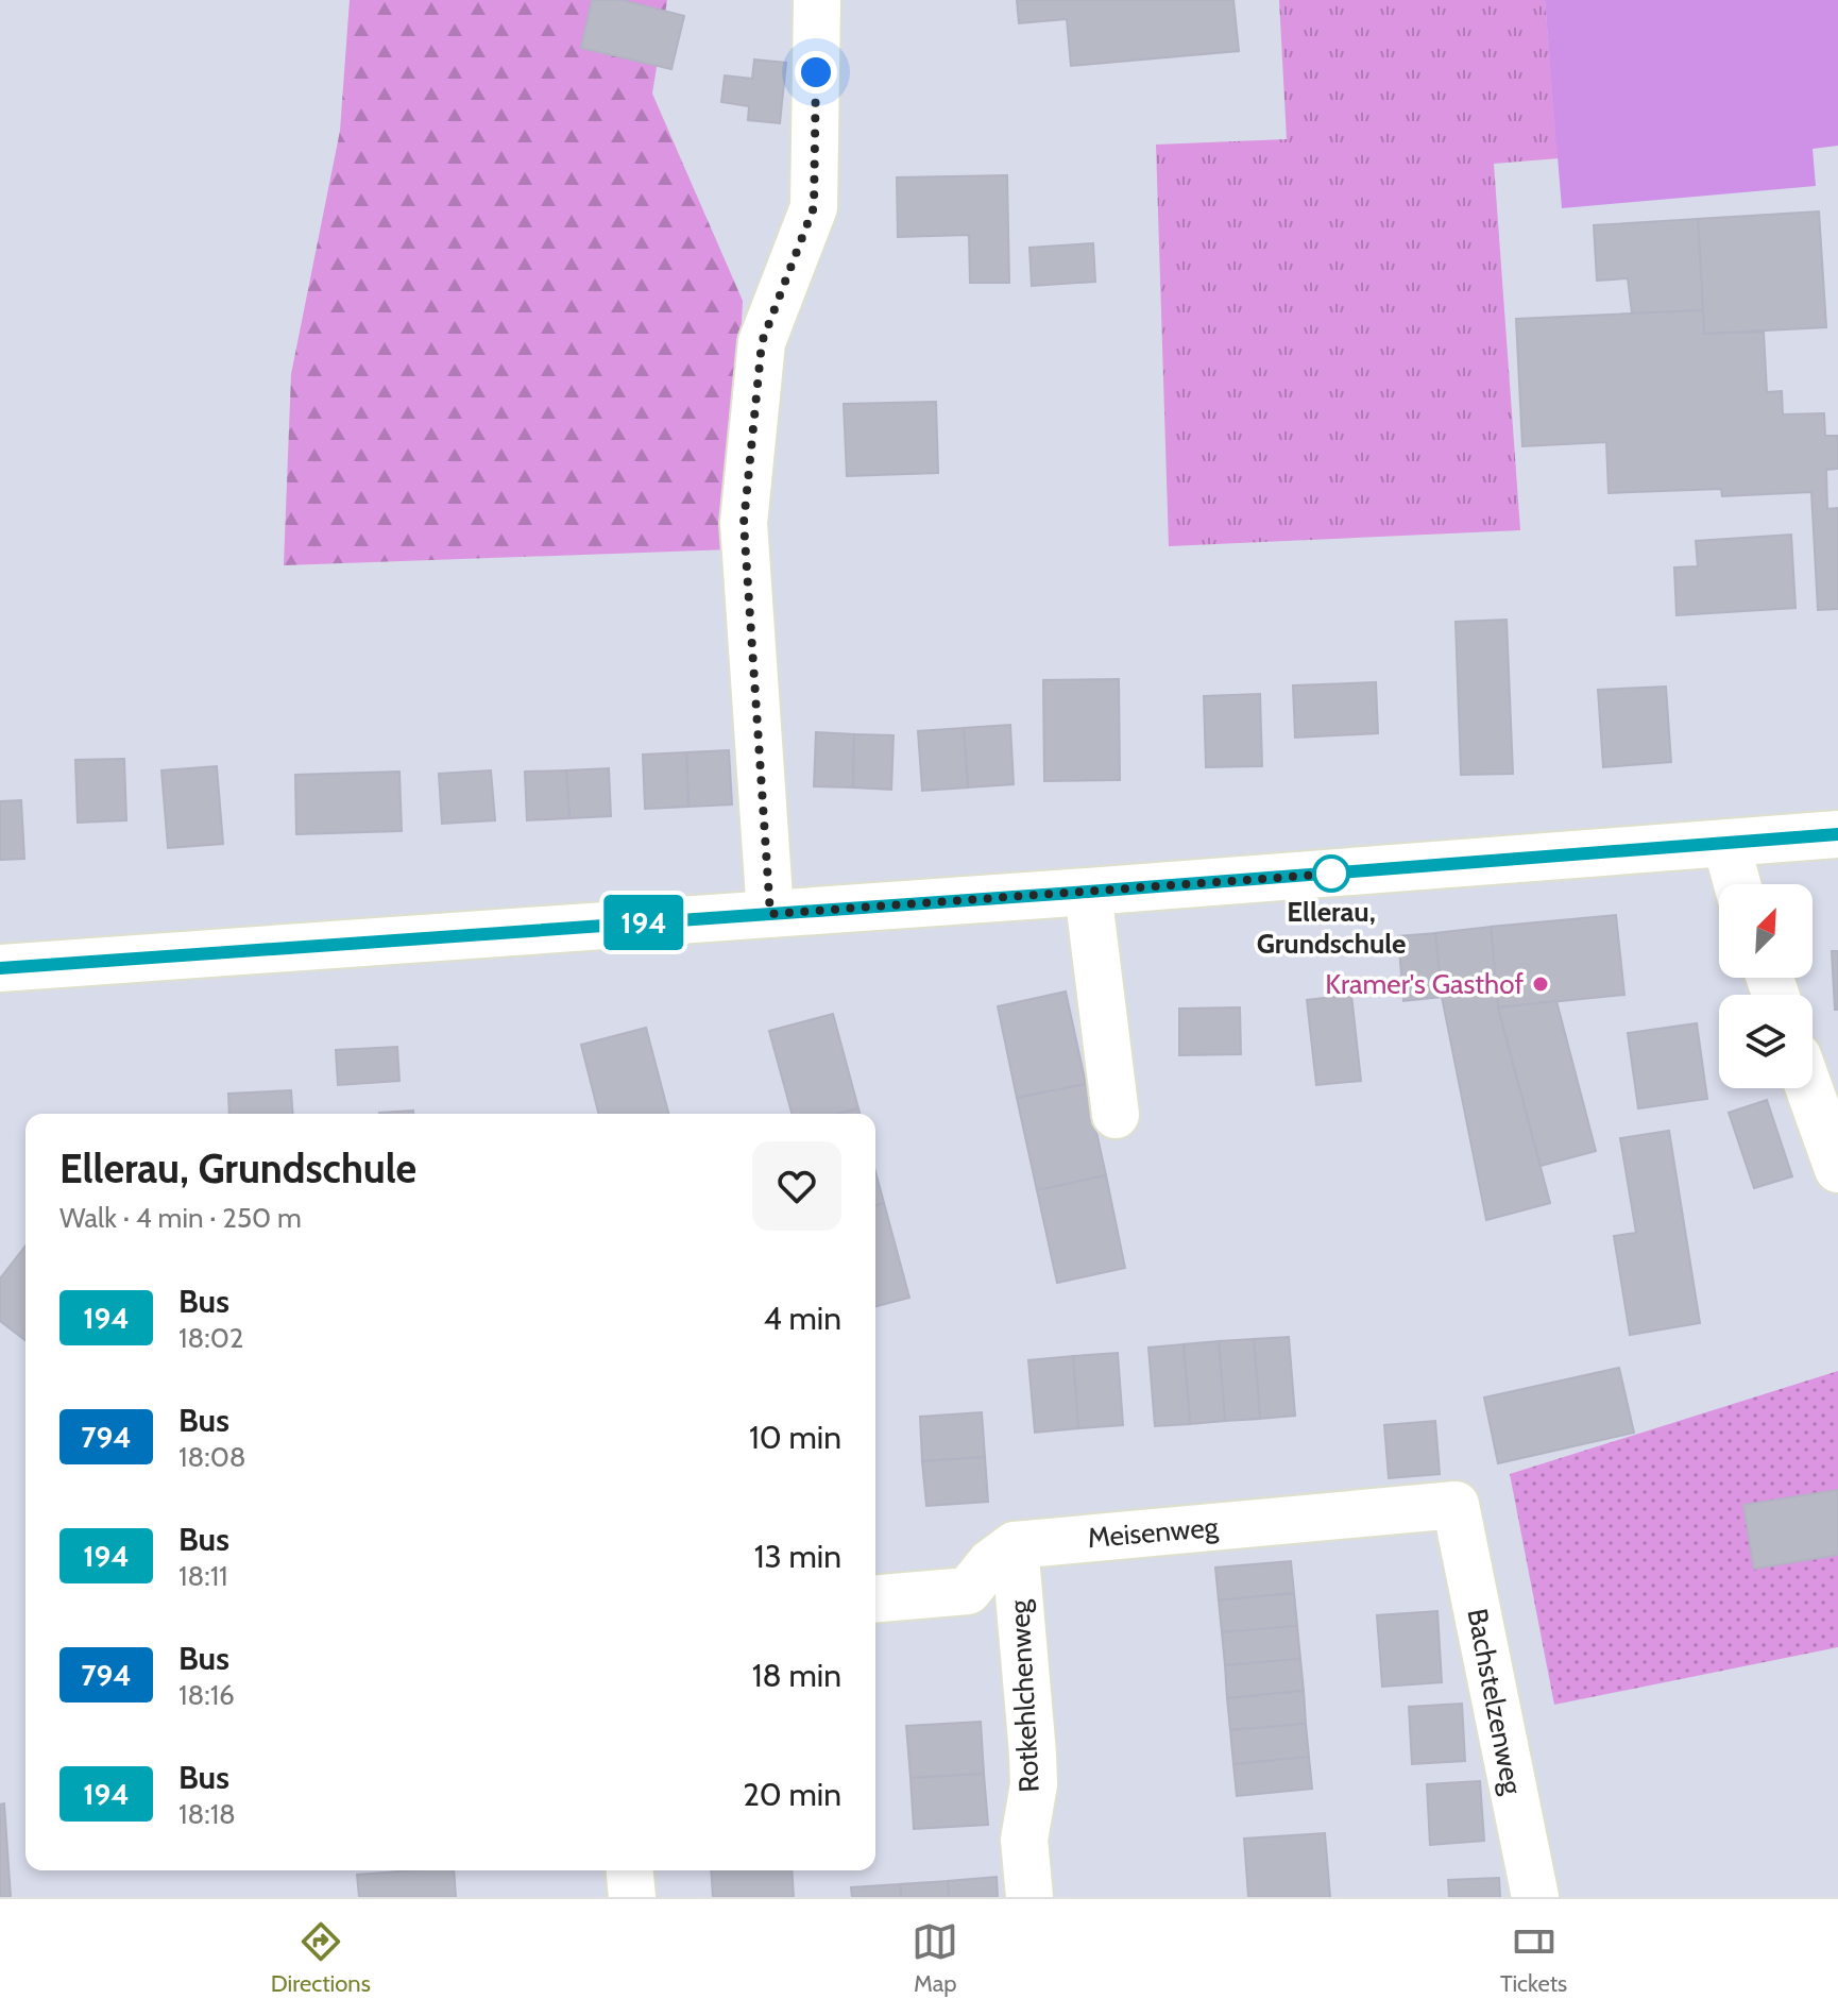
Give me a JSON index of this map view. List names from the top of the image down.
{
  "streets": {
    "street": ["Meisenweg", "Rotkehlchenweg", "Bachstelzenweg"]
  },
  "crossings": [
    ["Meisenweg", "Rotkehlchenweg"],
    ["Meisenweg", "Bachstelzenweg"]
  ],
  "places": ["Ellerau, Grundschule", "Kramer's Gasthof"],
  "lines": ["bus line 194"],
  "north": "top right",
  "page": {
    "on_map": "194",
    "heading": ["Ellerau, Grundschule", "Walk · 4 min · 250 m"],
    "list": [
      {
        "mark": "194",
        "name": "Bus",
        "note": "18:02",
        "value": "4 min"
      },
      {
        "mark": "794",
        "name": "Bus",
        "note": "18:08",
        "value": "10 min"
      },
      {
        "mark": "194",
        "name": "Bus",
        "note": "18:11",
        "value": "13 min"
      },
      {
        "mark": "794",
        "name": "Bus",
        "note": "18:16",
        "value": "18 min"
      },
      {
        "mark": "194",
        "name": "Bus",
        "note": "18:18",
        "value": "20 min"
      }
    ],
    "tabs": ["Directions", "Map", "Tickets"]
  }
}
